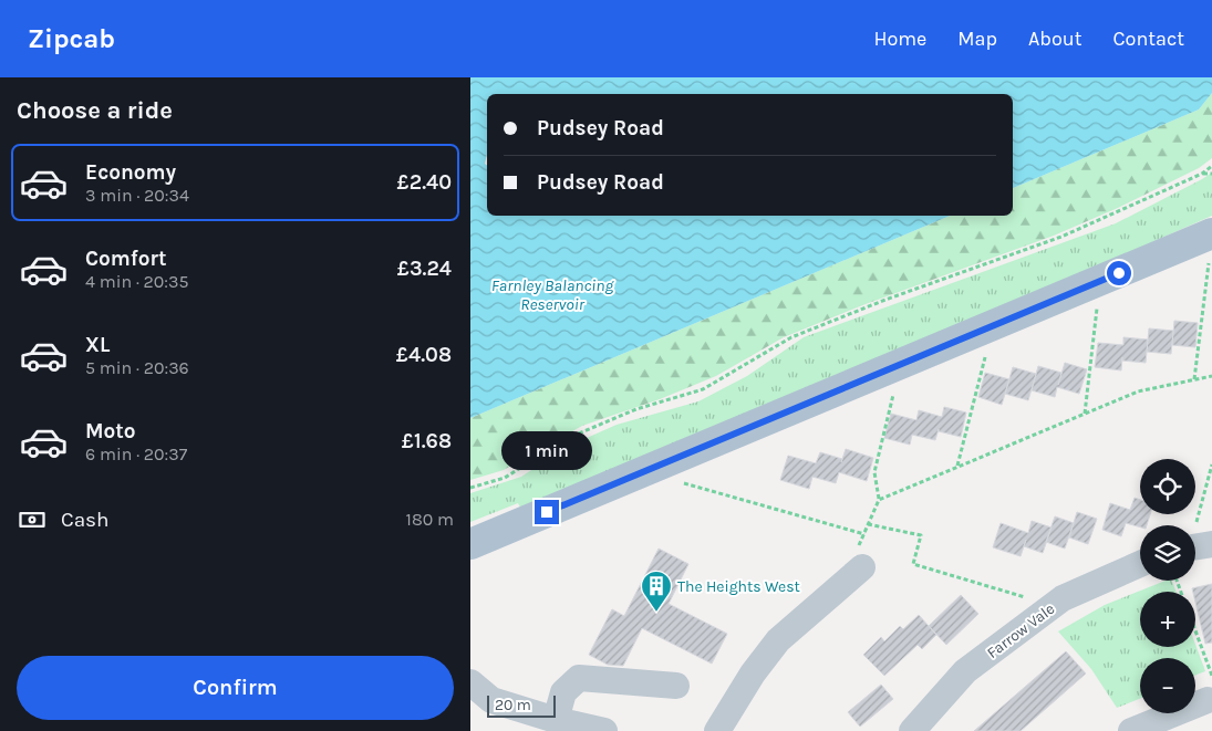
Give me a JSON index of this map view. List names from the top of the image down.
{
  "streets": {
    "street": ["Farrow Vale"]
  },
  "water": ["Farnley Balancing Reservoir"],
  "places": {
    "building": ["The Heights West"]
  },
  "scale_bar": "20 m",
  "page": {
    "header": "Zipcab",
    "nav": [
      "Home",
      "Map",
      "About",
      "Contact"
    ],
    "heading": "Choose a ride",
    "banner": ["Pudsey Road", "Pudsey Road"],
    "list": [
      {
        "name": "Economy",
        "note": "3 min · 20:34",
        "value": "£2.40"
      },
      {
        "name": "Comfort",
        "note": "4 min · 20:35",
        "value": "£3.24"
      },
      {
        "name": "XL",
        "note": "5 min · 20:36",
        "value": "£4.08"
      },
      {
        "name": "Moto",
        "note": "6 min · 20:37",
        "value": "£1.68"
      }
    ],
    "bubble": "1 min",
    "map_buttons": ["+", "−"],
    "pay": ["Cash", "180 m"],
    "buttons": "Confirm",
    "scale": "20 m"
  }
}
